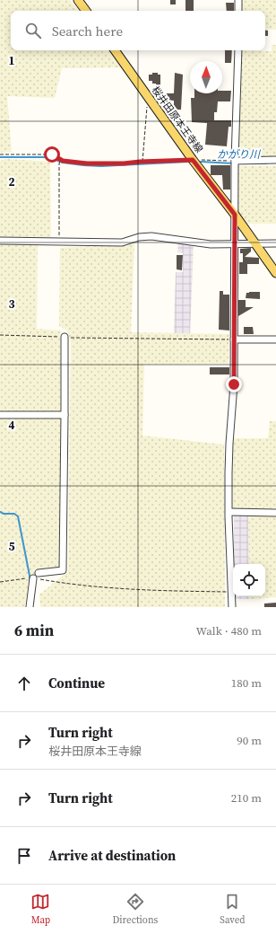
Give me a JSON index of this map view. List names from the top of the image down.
{
  "streets": {
    "main road": ["桜井田原本王寺線"]
  },
  "water": ["かがり川"],
  "north": "top",
  "page": {
    "search": "Search here",
    "heading": ["6 min", "Walk · 480 m"],
    "list": [
      ["Continue", "180 m"],
      ["Turn right", "桜井田原本王寺線", "90 m"],
      ["Turn right", "210 m"],
      "Arrive at destination"
    ],
    "nav": ["Map", "Directions", "Saved"]
  },
  "grid": {
    "rows": [
      "1",
      "2",
      "3",
      "4",
      "5"
    ]
  }
}
